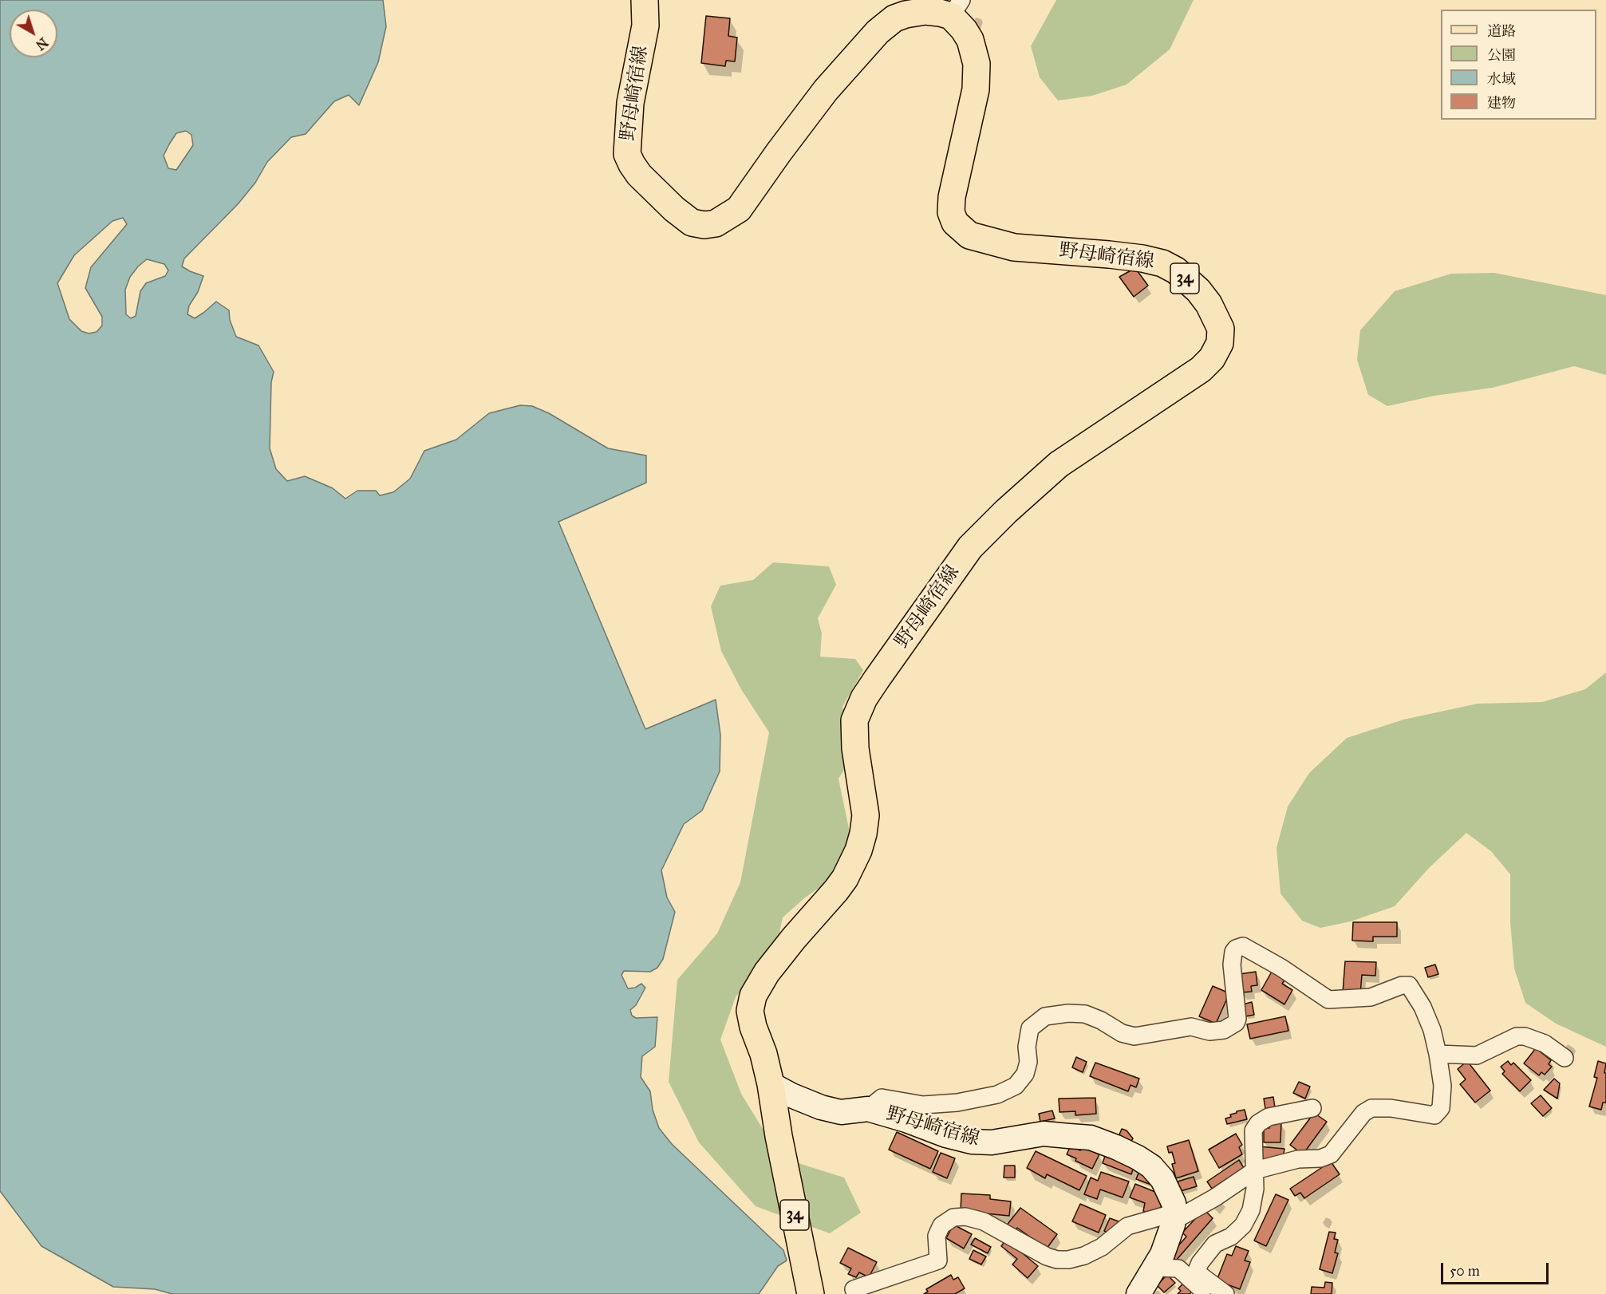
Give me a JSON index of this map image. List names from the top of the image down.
{
  "streets": {
    "main road": ["野母崎宿線", "34"]
  },
  "legend": [
    "道路",
    "公園",
    "水域",
    "建物"
  ],
  "scale_bar": "50 m",
  "north": "bottom right"
}
